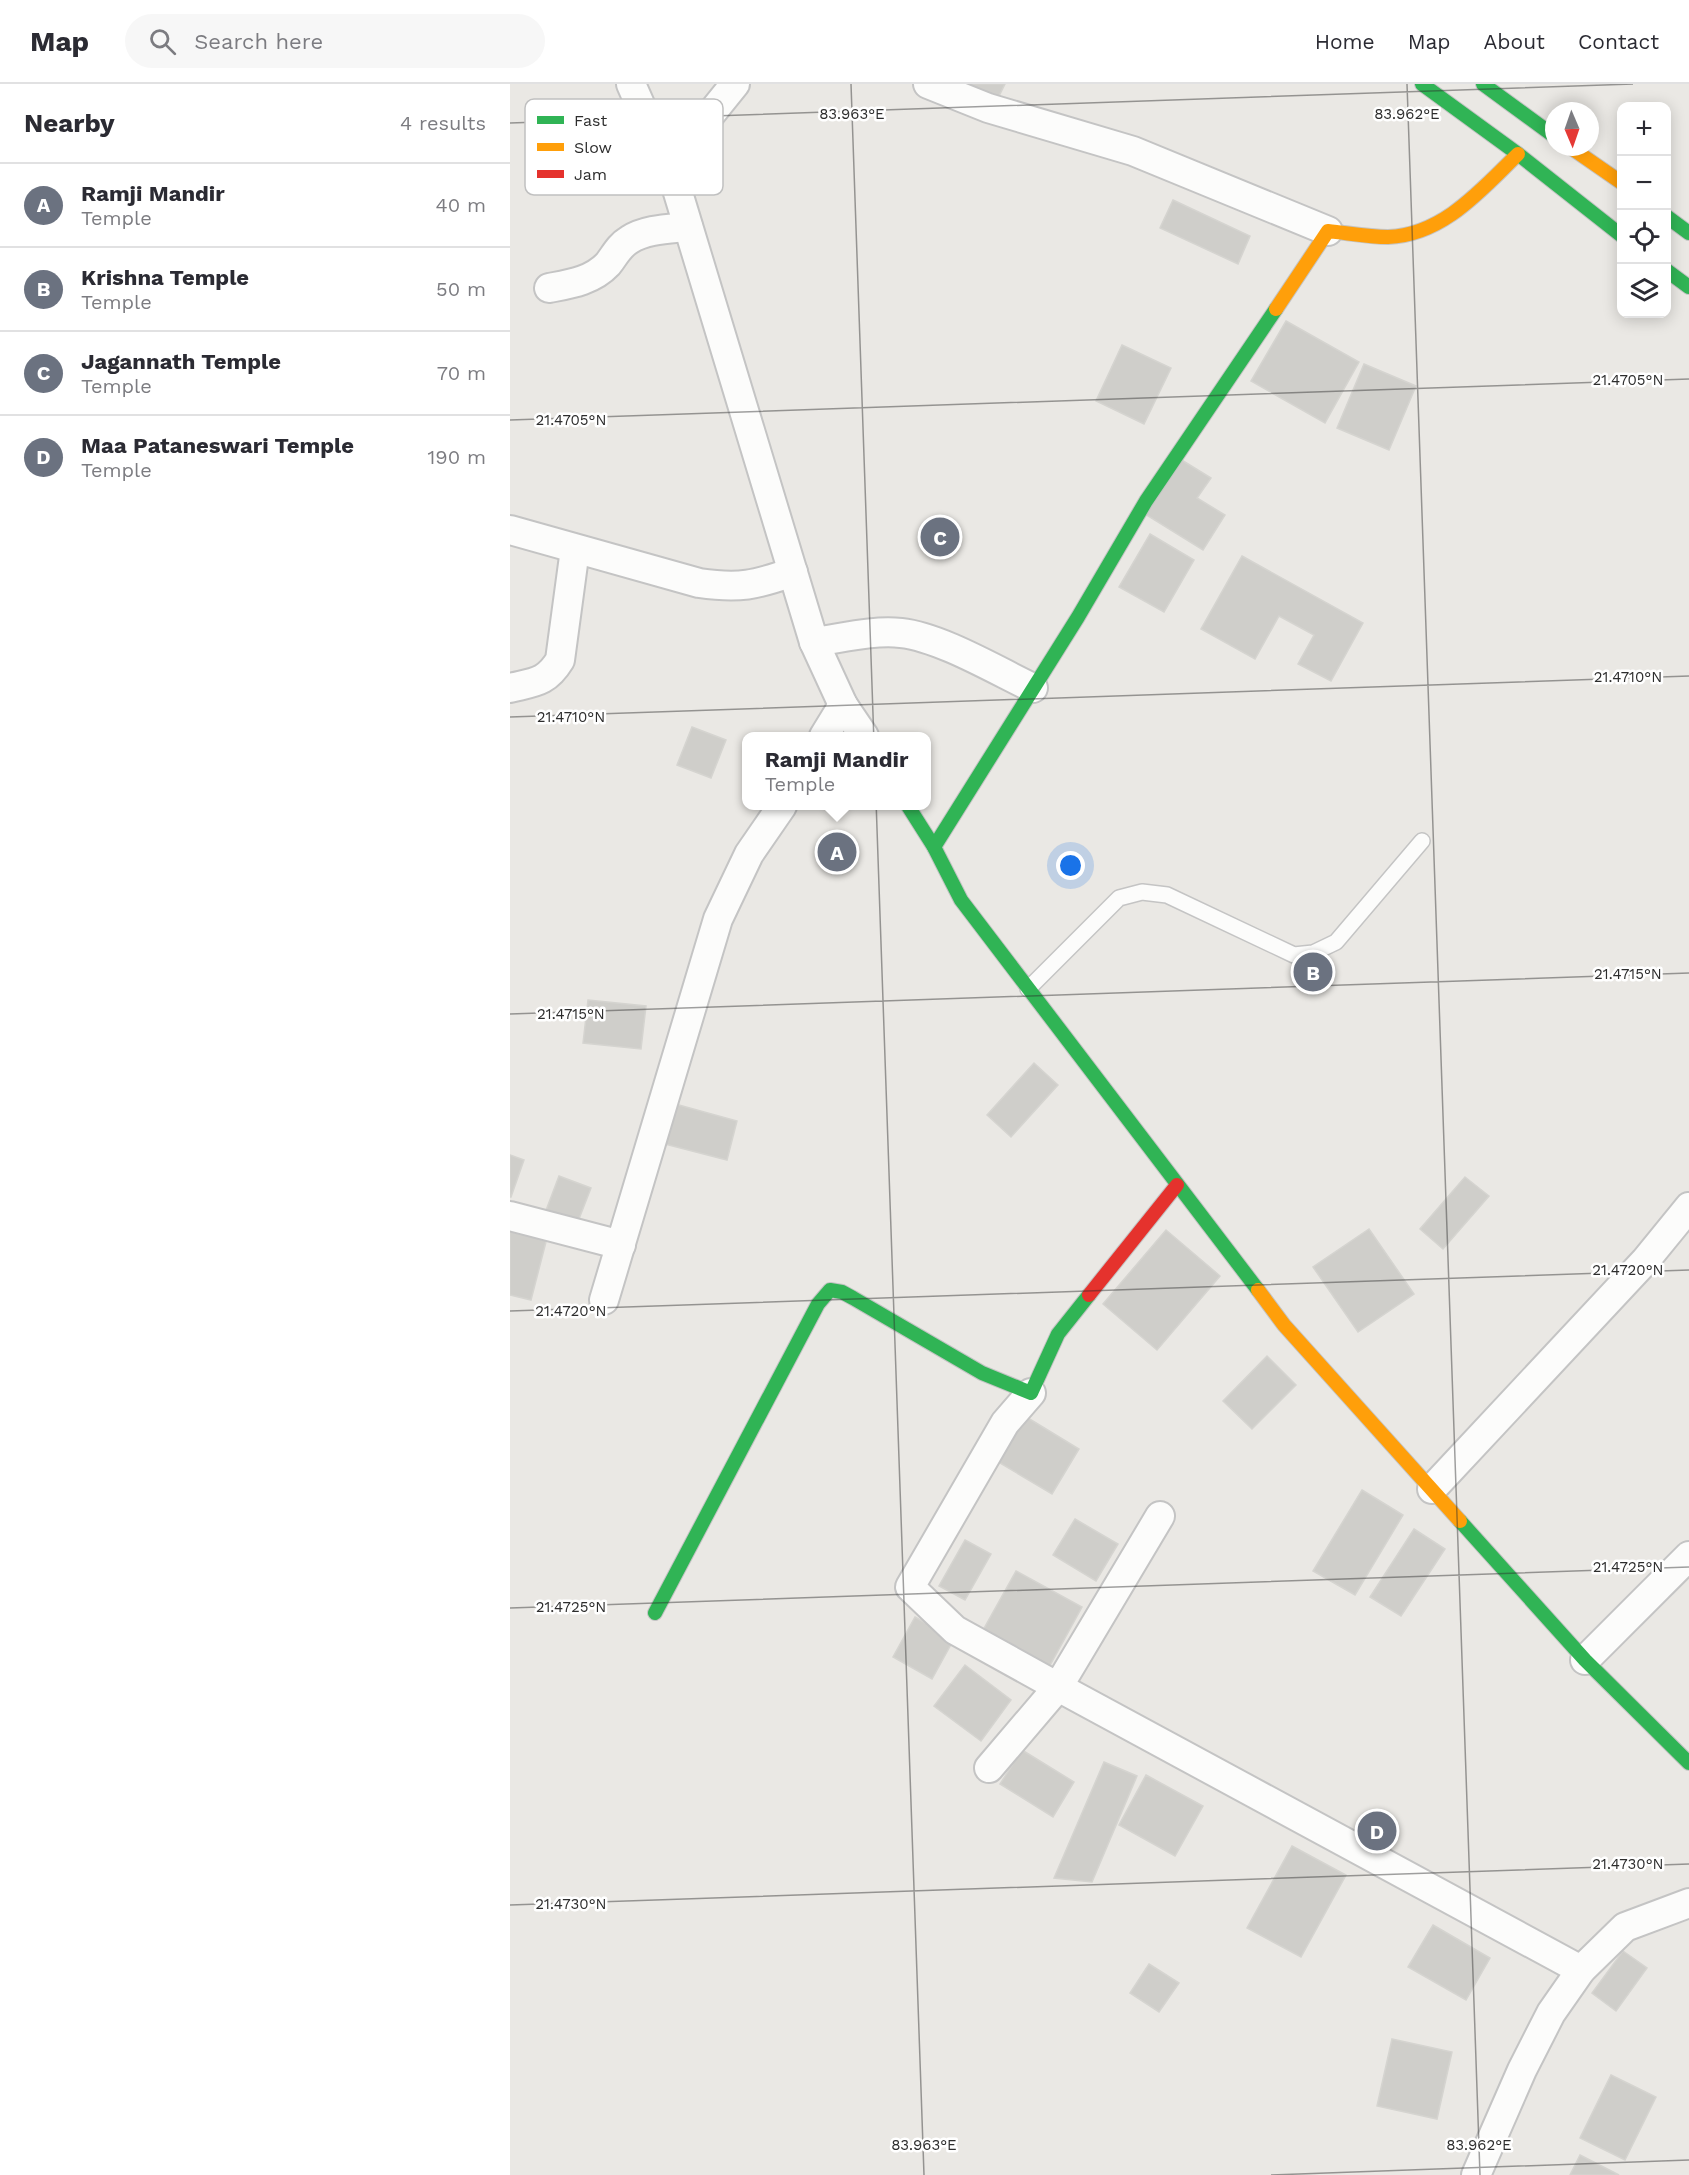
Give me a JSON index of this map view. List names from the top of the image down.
{
  "legend": ["Fast", "Slow", "Jam"],
  "north": "bottom",
  "page": {
    "header": "Map",
    "search": "Search here",
    "nav": [
      "Home",
      "Map",
      "About",
      "Contact"
    ],
    "heading": ["Nearby", "4 results"],
    "map_buttons": ["+", "−"],
    "list": [
      {
        "mark": "A",
        "name": "Ramji Mandir",
        "note": "Temple",
        "value": "40 m"
      },
      {
        "mark": "B",
        "name": "Krishna Temple",
        "note": "Temple",
        "value": "50 m"
      },
      {
        "mark": "C",
        "name": "Jagannath Temple",
        "note": "Temple",
        "value": "70 m"
      },
      {
        "mark": "D",
        "name": "Maa Pataneswari Temple",
        "note": "Temple",
        "value": "190 m"
      }
    ],
    "pins": [
      "C",
      "A",
      "B",
      "D"
    ],
    "popup": ["Ramji Mandir", "Temple"]
  },
  "coordinates": [
    "83.963°E",
    "83.962°E",
    "21.4705°N",
    "21.4710°N",
    "21.4715°N",
    "21.4720°N",
    "21.4725°N",
    "21.4730°N"
  ]
}
